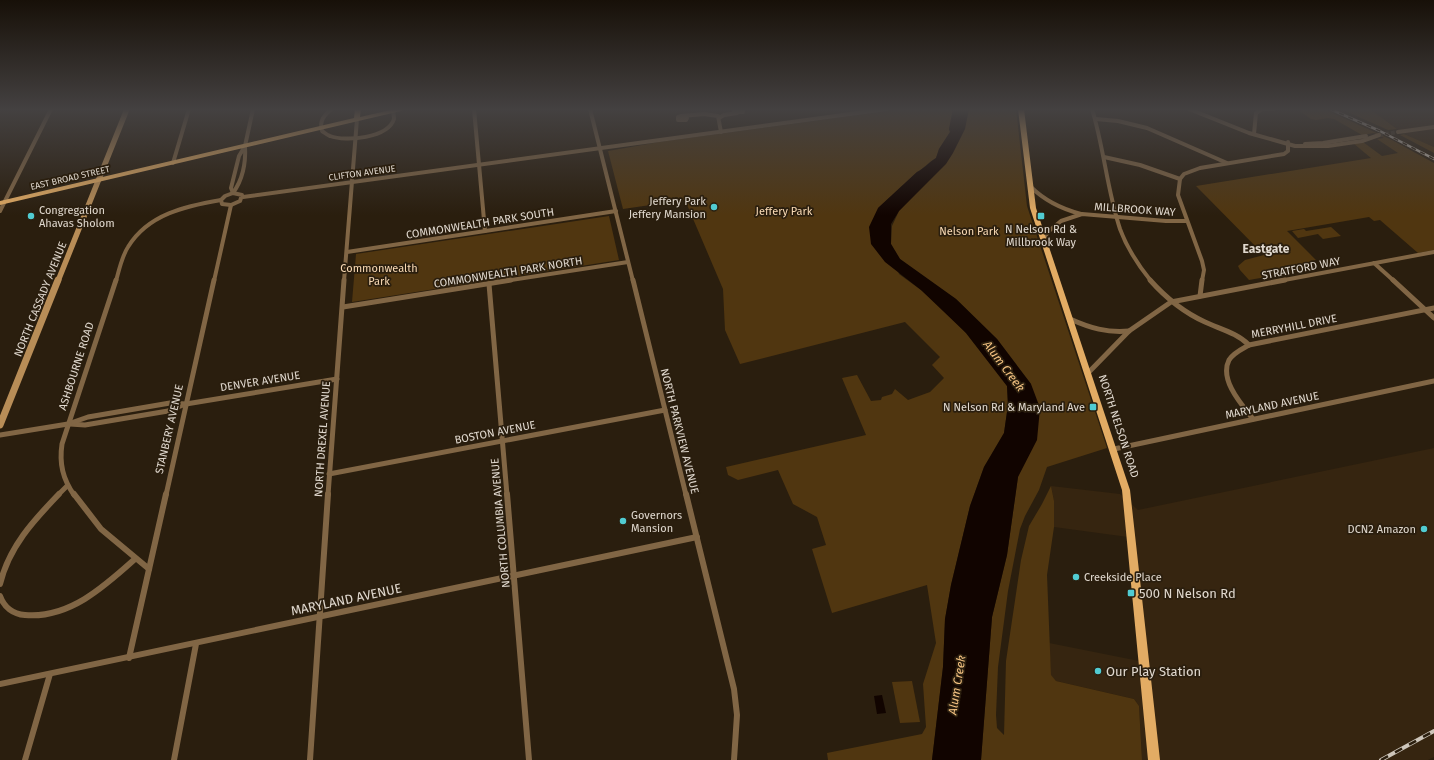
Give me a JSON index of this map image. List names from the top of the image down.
{
  "streets": {
    "main road": ["EAST BROAD STREET", "NORTH NELSON ROAD"],
    "street": [
      "CLIFTON AVENUE",
      "MILLBROOK WAY",
      "COMMONWEALTH PARK SOUTH",
      "STRATFORD WAY",
      "COMMONWEALTH PARK NORTH",
      "NORTH CASSADY AVENUE",
      "MERRYHILL DRIVE",
      "ASHBOURNE ROAD",
      "DENVER AVENUE",
      "MARYLAND AVENUE",
      "STANBERY AVENUE",
      "NORTH PARKVIEW AVENUE",
      "BOSTON AVENUE",
      "NORTH DREXEL AVENUE",
      "NORTH COLUMBIA AVENUE"
    ]
  },
  "crossings": [
    ["CLIFTON AVENUE", "NORTH PARKVIEW AVENUE"],
    ["CLIFTON AVENUE", "NORTH DREXEL AVENUE"],
    ["EAST BROAD STREET", "NORTH CASSADY AVENUE"],
    ["MILLBROOK WAY", "NORTH NELSON ROAD"],
    ["COMMONWEALTH PARK SOUTH", "NORTH PARKVIEW AVENUE"],
    ["COMMONWEALTH PARK SOUTH", "NORTH DREXEL AVENUE"],
    ["COMMONWEALTH PARK NORTH", "NORTH PARKVIEW AVENUE"],
    ["COMMONWEALTH PARK NORTH", "NORTH DREXEL AVENUE"],
    ["COMMONWEALTH PARK NORTH", "NORTH COLUMBIA AVENUE"],
    ["MERRYHILL DRIVE", "MARYLAND AVENUE"],
    ["ASHBOURNE ROAD", "DENVER AVENUE"],
    ["ASHBOURNE ROAD", "STANBERY AVENUE"],
    ["DENVER AVENUE", "STANBERY AVENUE"],
    ["DENVER AVENUE", "NORTH DREXEL AVENUE"],
    ["MARYLAND AVENUE", "NORTH NELSON ROAD"],
    ["MARYLAND AVENUE", "STANBERY AVENUE"],
    ["MARYLAND AVENUE", "NORTH PARKVIEW AVENUE"],
    ["MARYLAND AVENUE", "NORTH DREXEL AVENUE"],
    ["MARYLAND AVENUE", "NORTH COLUMBIA AVENUE"],
    ["NORTH PARKVIEW AVENUE", "BOSTON AVENUE"],
    ["BOSTON AVENUE", "NORTH DREXEL AVENUE"],
    ["BOSTON AVENUE", "NORTH COLUMBIA AVENUE"]
  ],
  "districts": ["Eastgate"],
  "water": ["Alum Creek"],
  "parks": ["Jeffery Park", "Nelson Park", "Commonwealth Park"],
  "places": {
    "other": [
      "Jeffery Park Jeffery Mansion",
      "Congregation Ahavas Sholom",
      "Governors Mansion",
      "DCN2 Amazon",
      "Creekside Place",
      "Our Play Station"
    ],
    "transit": ["N Nelson Rd & Millbrook Way", "N Nelson Rd & Maryland Ave", "500 N Nelson Rd"]
  }
}
